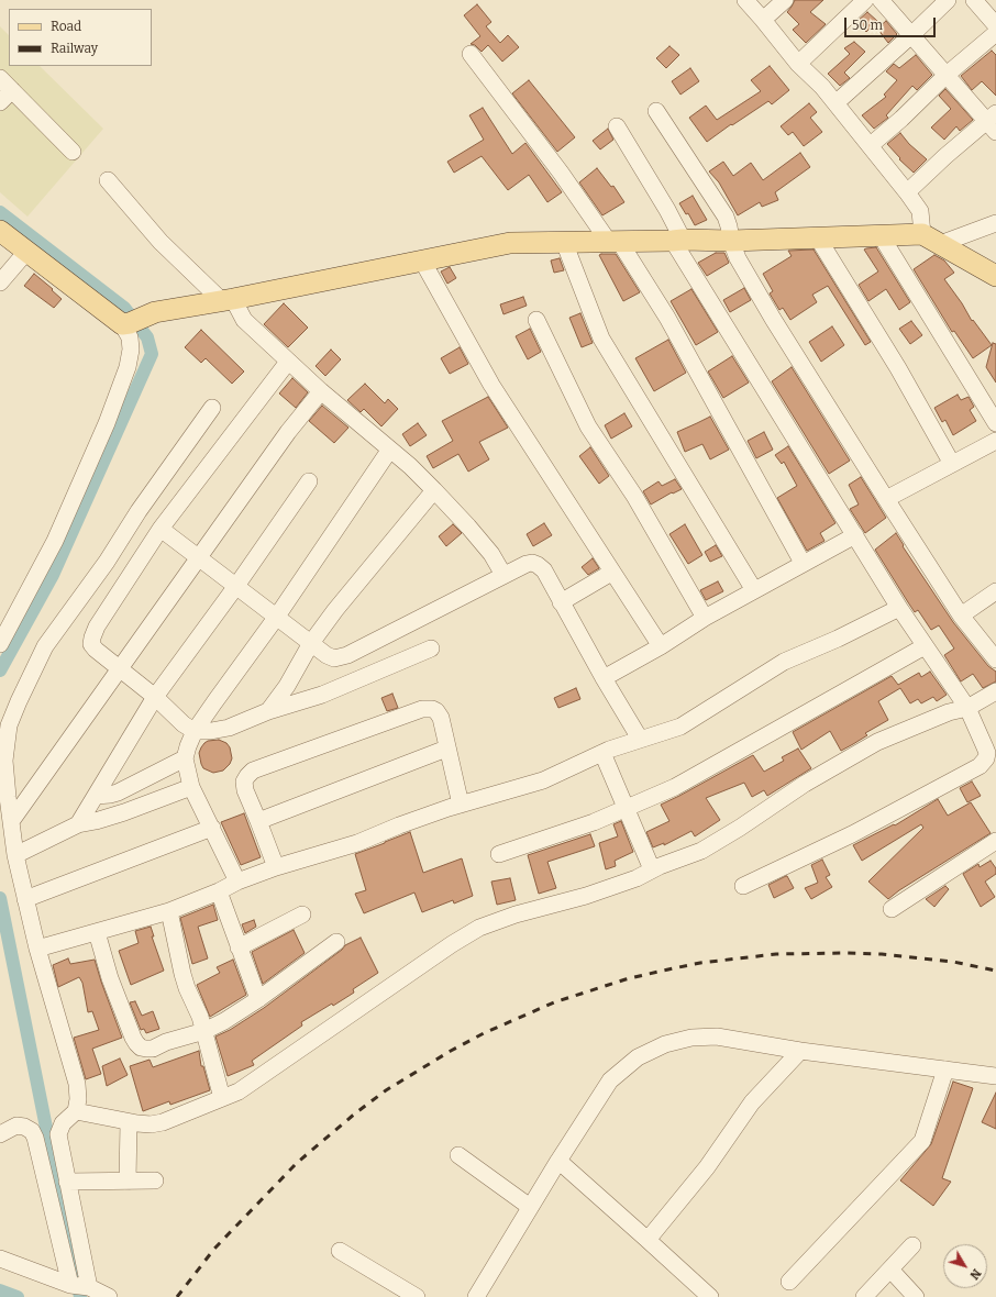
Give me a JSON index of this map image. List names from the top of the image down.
{
  "legend": ["Road", "Railway"],
  "scale_bar": "50 m",
  "north": "bottom right"
}
